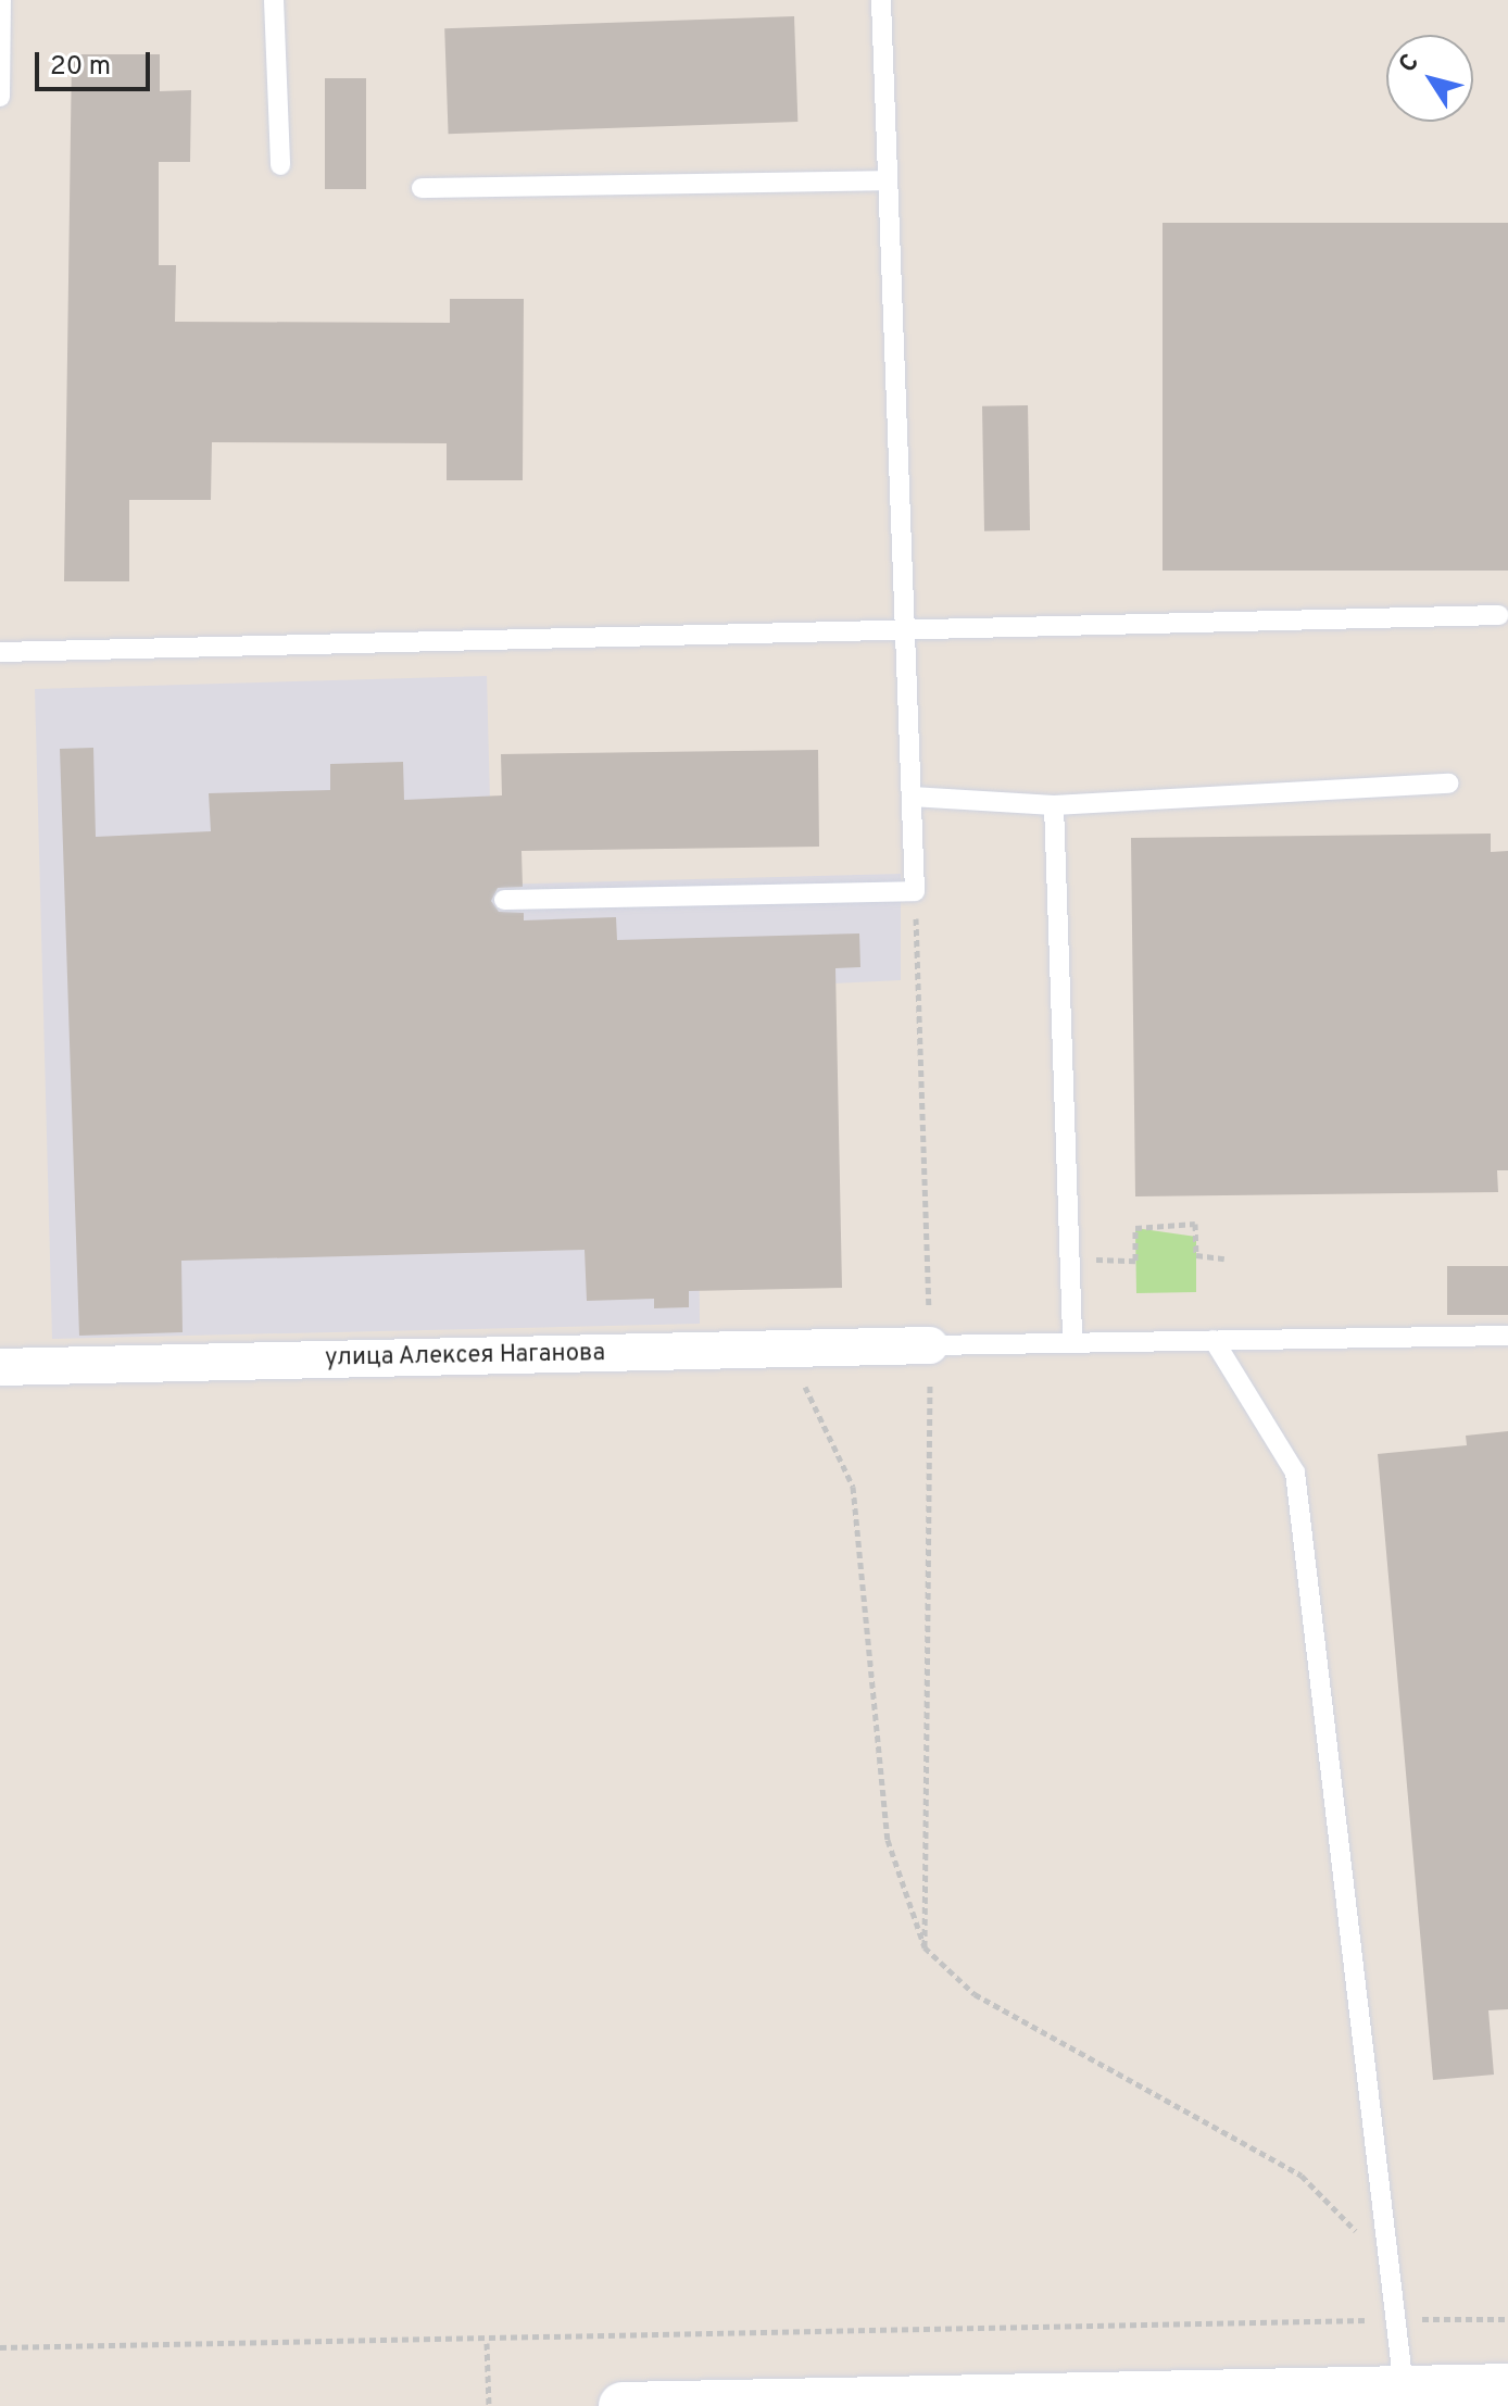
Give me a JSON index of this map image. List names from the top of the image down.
{
  "streets": {
    "street": ["улица Алексея Наганова"]
  },
  "scale_bar": "20 m",
  "north": "top left"
}
